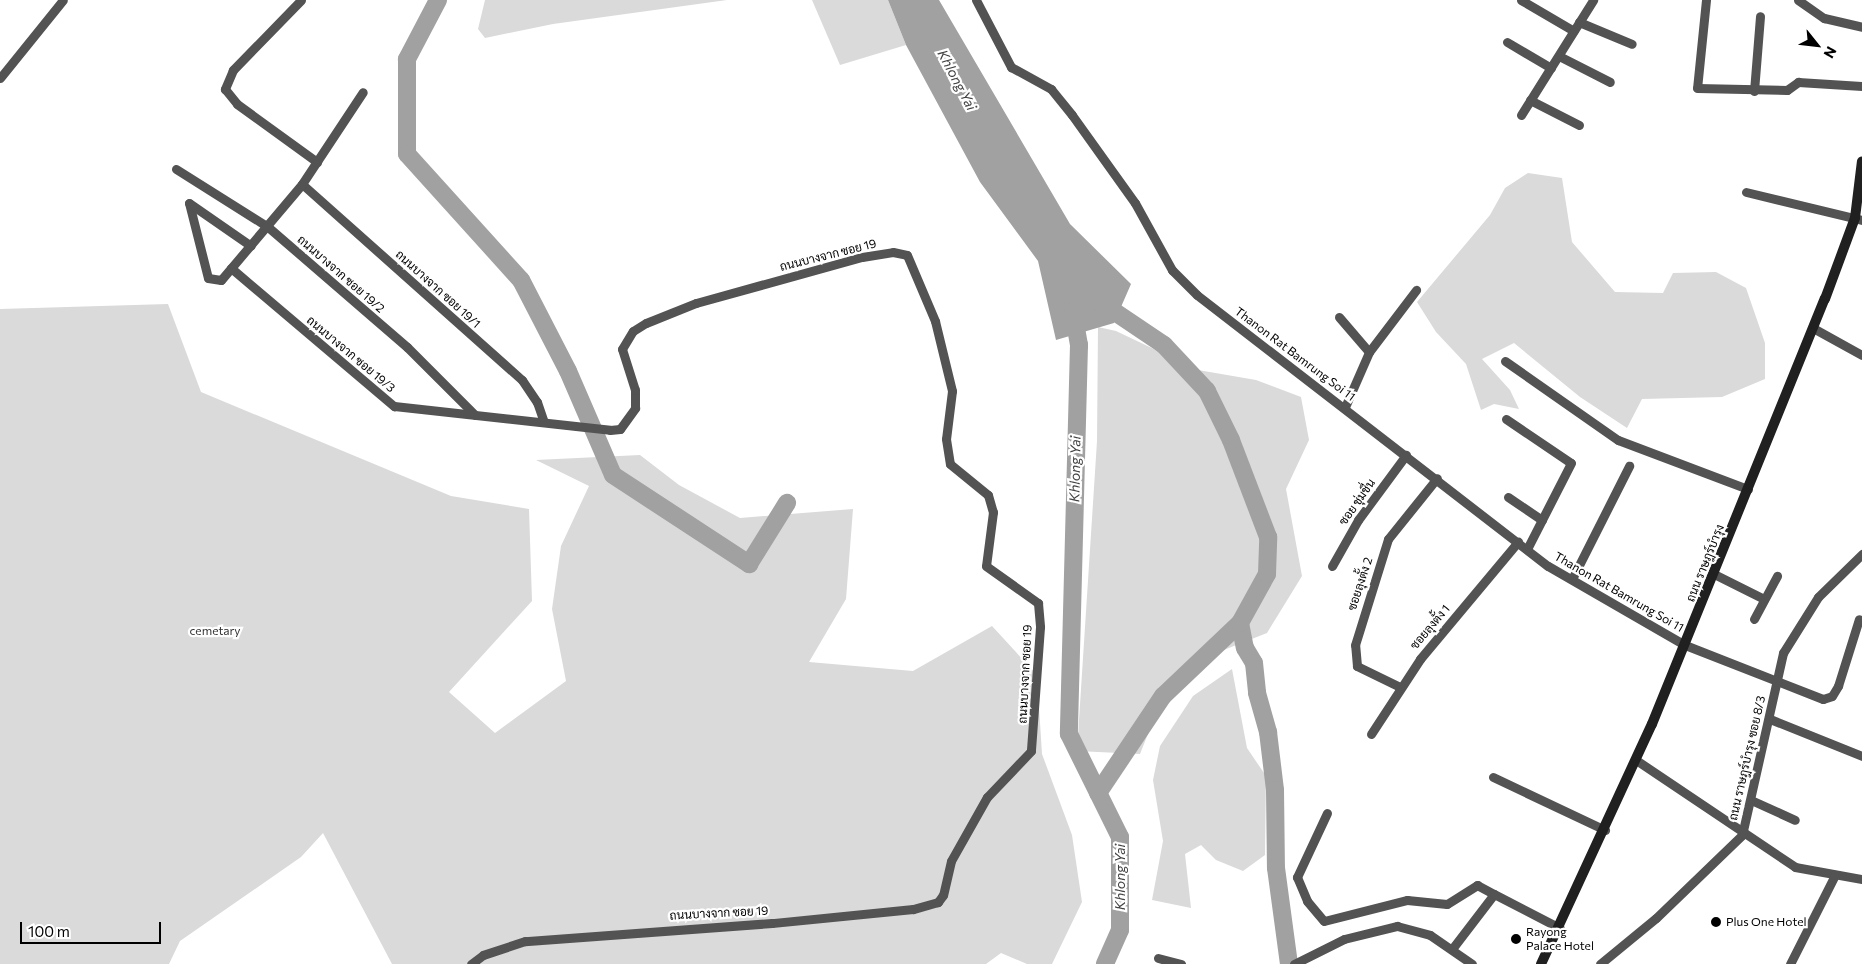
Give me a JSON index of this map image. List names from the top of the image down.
{
  "streets": {
    "street": [
      "ถนนบางจาก ซอย 19",
      "ถนนบางจาก ซอย 19/2",
      "ถนนบางจาก ซอย 19/1",
      "ถนนบางจาก ซอย 19/3",
      "Thanon Rat Bamrung Soi 11",
      "ซอย ชุ่มชื่น",
      "ถนน ราษฎร์บำรุง",
      "ซอยลุงตั้ง 2",
      "ซอยลุงตั้ง 1",
      "ถนน ราษฎร์บำรุง ซอย 8/3"
    ]
  },
  "crossings": [
    ["ถนนบางจาก ซอย 19", "ถนนบางจาก ซอย 19/2"],
    ["ถนนบางจาก ซอย 19", "ถนนบางจาก ซอย 19/1"],
    ["ถนนบางจาก ซอย 19", "ถนนบางจาก ซอย 19/3"],
    ["ถนนบางจาก ซอย 19/2", "ถนนบางจาก ซอย 19/3"],
    ["Thanon Rat Bamrung Soi 11", "ซอย ชุ่มชื่น"],
    ["Thanon Rat Bamrung Soi 11", "ถนน ราษฎร์บำรุง"],
    ["Thanon Rat Bamrung Soi 11", "ซอยลุงตั้ง 2"],
    ["Thanon Rat Bamrung Soi 11", "ซอยลุงตั้ง 1"],
    ["Thanon Rat Bamrung Soi 11", "ถนน ราษฎร์บำรุง ซอย 8/3"],
    ["ซอยลุงตั้ง 2", "ซอยลุงตั้ง 1"]
  ],
  "water": ["Khlong Yai"],
  "parks": ["cemetary"],
  "places": ["Plus One Hotel", "Rayong Palace Hotel"],
  "scale_bar": "100 m",
  "north": "bottom right"
}
